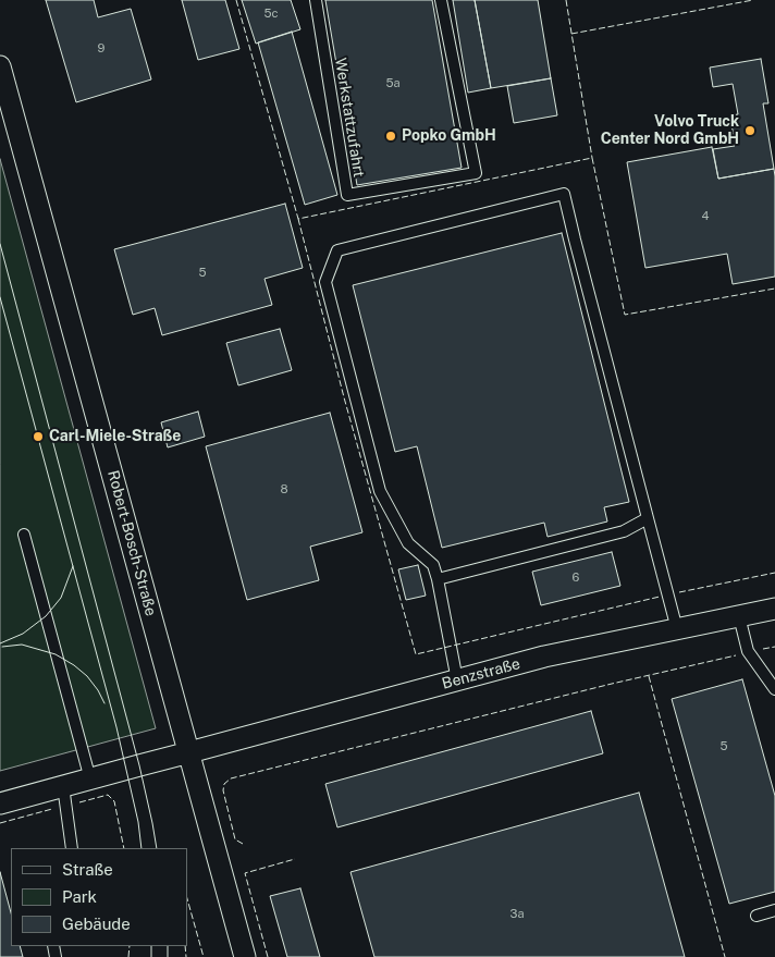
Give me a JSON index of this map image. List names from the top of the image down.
{
  "streets": {
    "street": ["Robert-Bosch-Straße", "Benzstraße"],
    "lane": ["Werkstattzufahrt"]
  },
  "crossings": [
    ["Robert-Bosch-Straße", "Benzstraße"]
  ],
  "places": ["Volvo Truck Center Nord GmbH", "Popko GmbH", "Carl-Miele-Straße"],
  "house_numbers": [
    "5c",
    "9",
    "5a",
    "4",
    "5",
    "8",
    "6",
    "5",
    "3a"
  ],
  "legend": ["Straße", "Park", "Gebäude"]
}
